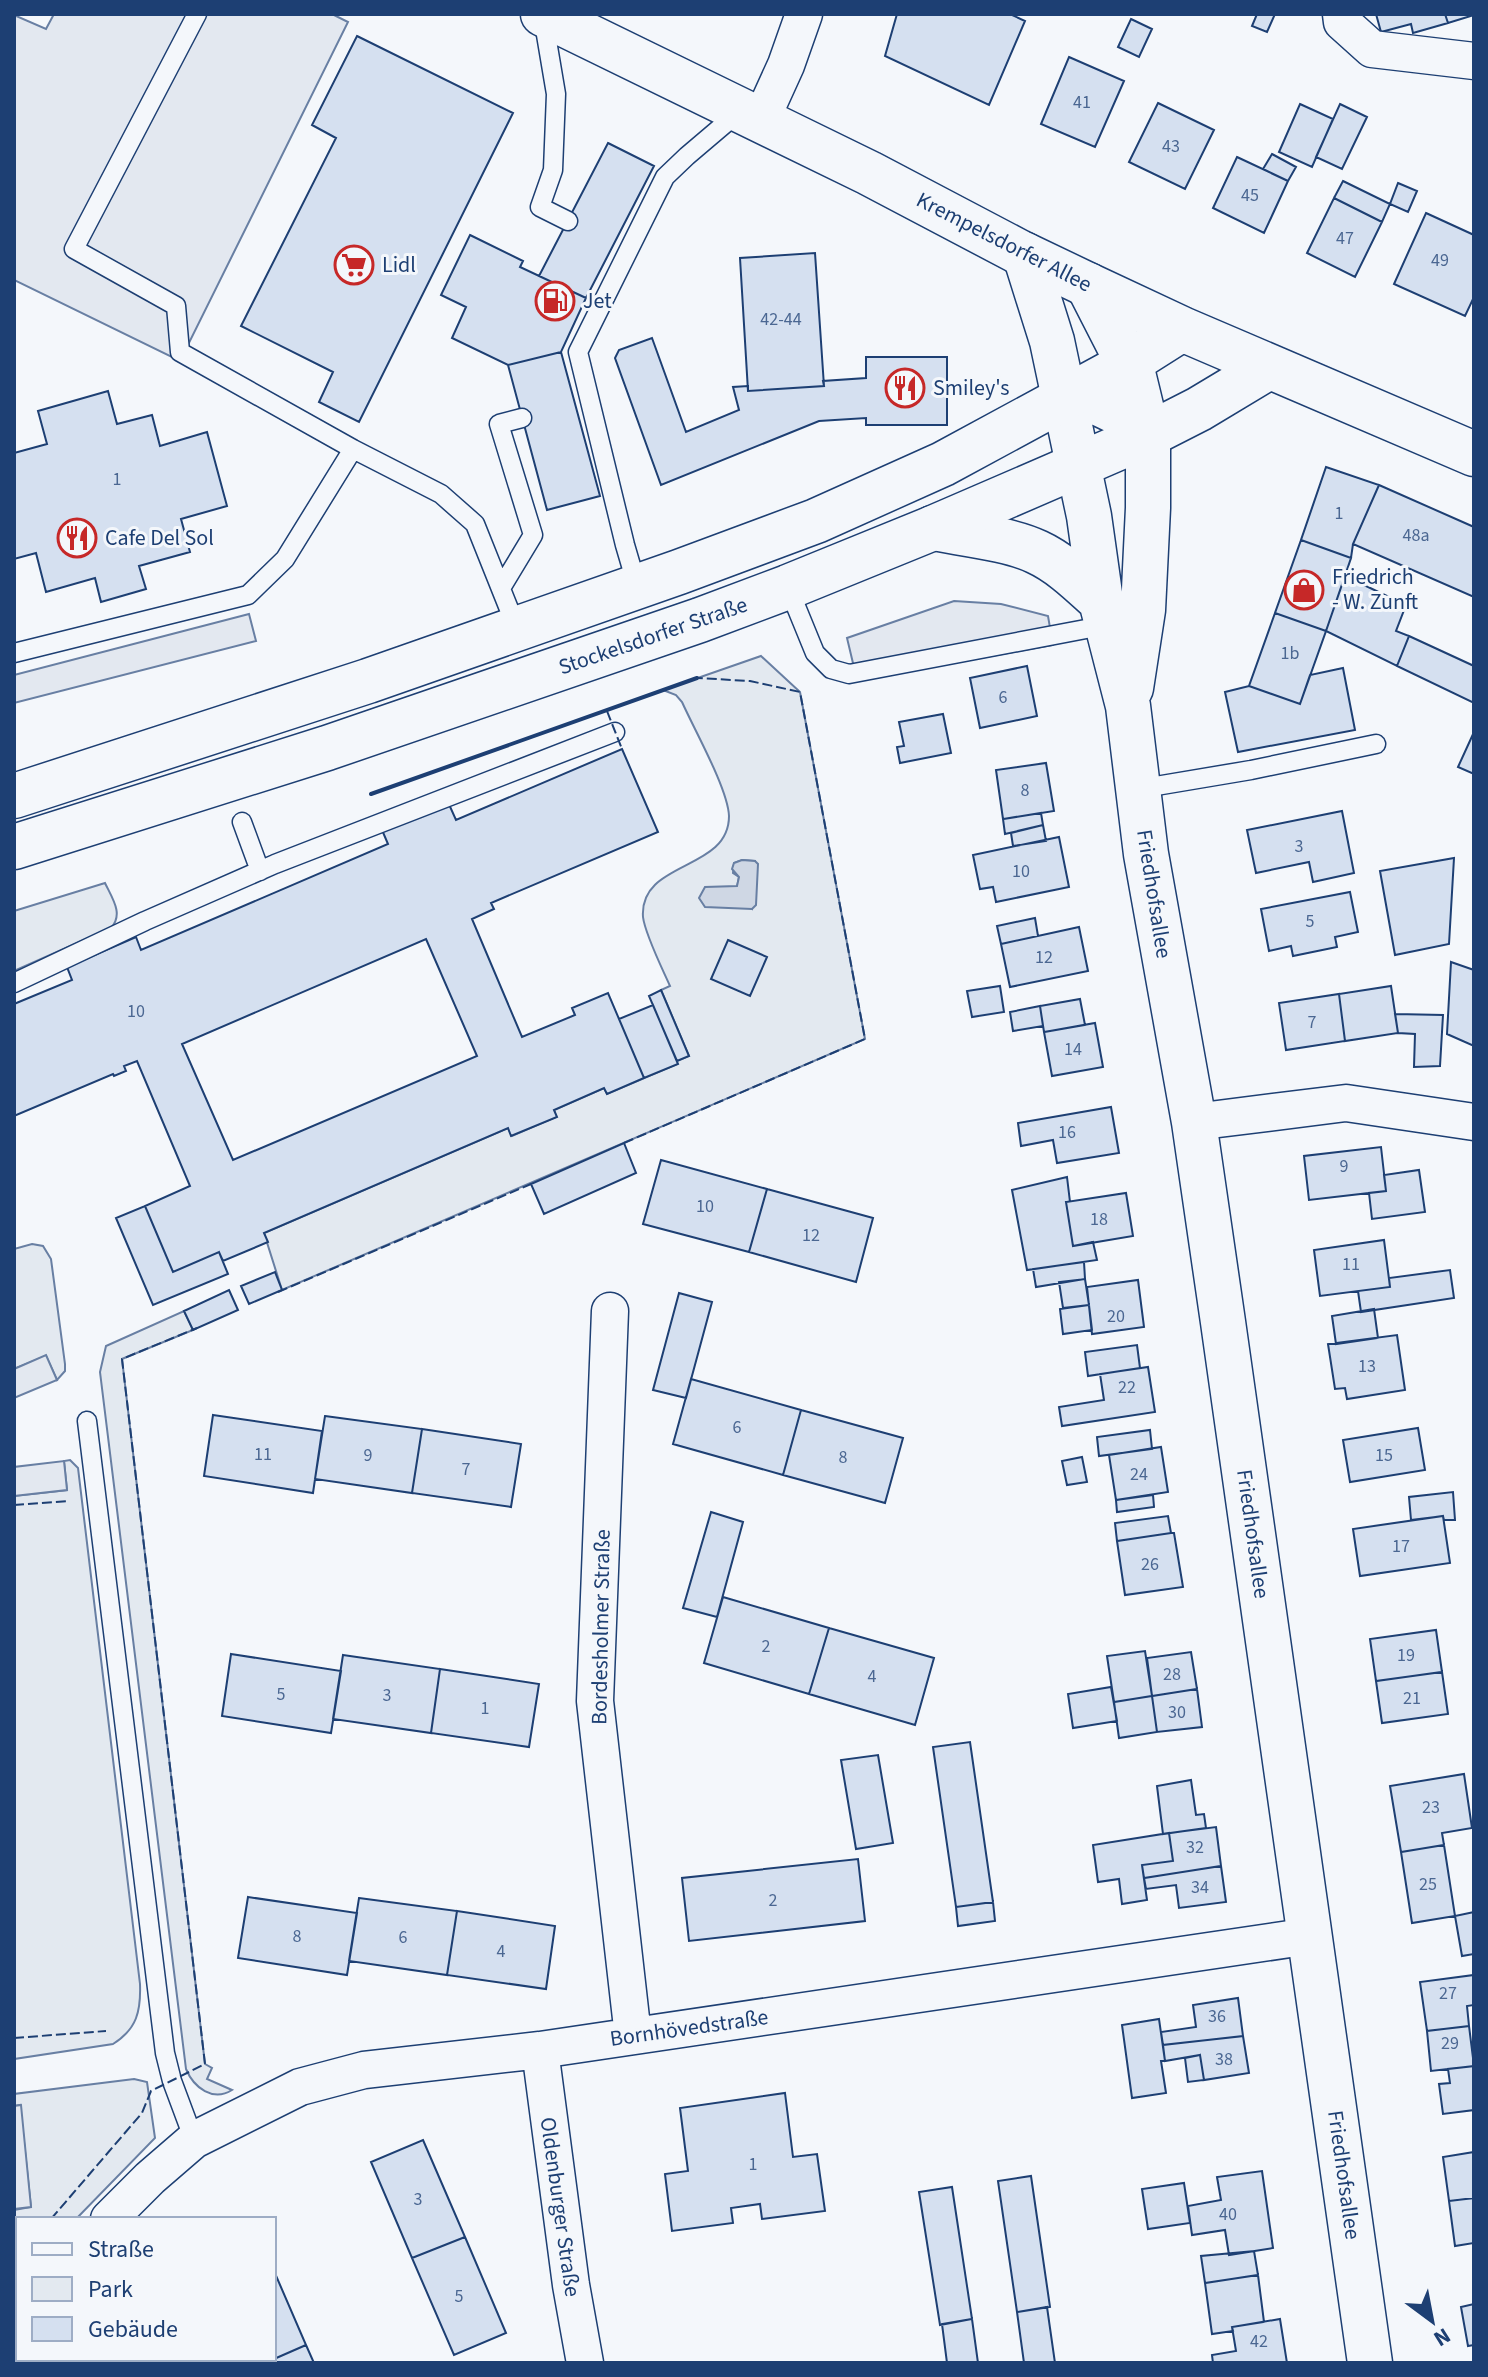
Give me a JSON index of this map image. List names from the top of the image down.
{
  "streets": {
    "main road": ["Krempelsdorfer Allee", "Stockelsdorfer Straße", "Friedhofsallee"],
    "street": ["Bordesholmer Straße", "Bornhövedstraße", "Oldenburger Straße"]
  },
  "crossings": [
    ["Krempelsdorfer Allee", "Stockelsdorfer Straße"],
    ["Krempelsdorfer Allee", "Friedhofsallee"],
    ["Stockelsdorfer Straße", "Friedhofsallee"],
    ["Friedhofsallee", "Bornhövedstraße"],
    ["Bordesholmer Straße", "Bornhövedstraße"],
    ["Bornhövedstraße", "Oldenburger Straße"]
  ],
  "places": {
    "supermarket": ["Lidl"],
    "fuel station": ["Jet"],
    "restaurant": ["Smiley's", "Cafe Del Sol"],
    "shop": ["Friedrich - W. Zunft"]
  },
  "house_numbers": [
    "41",
    "43",
    "45",
    "47",
    "49",
    "42-44",
    "1",
    "1",
    "48a",
    "1b",
    "6",
    "8",
    "3",
    "10",
    "5",
    "12",
    "10",
    "7",
    "14",
    "16",
    "9",
    "10",
    "18",
    "12",
    "11",
    "20",
    "13",
    "22",
    "6",
    "11",
    "9",
    "15",
    "8",
    "7",
    "24",
    "17",
    "26",
    "2",
    "19",
    "28",
    "4",
    "5",
    "3",
    "21",
    "1",
    "30",
    "23",
    "32",
    "25",
    "34",
    "2",
    "8",
    "6",
    "4",
    "27",
    "36",
    "29",
    "38",
    "1",
    "3",
    "40",
    "5",
    "42"
  ],
  "legend": ["Straße", "Park", "Gebäude"],
  "north": "bottom right"
}
